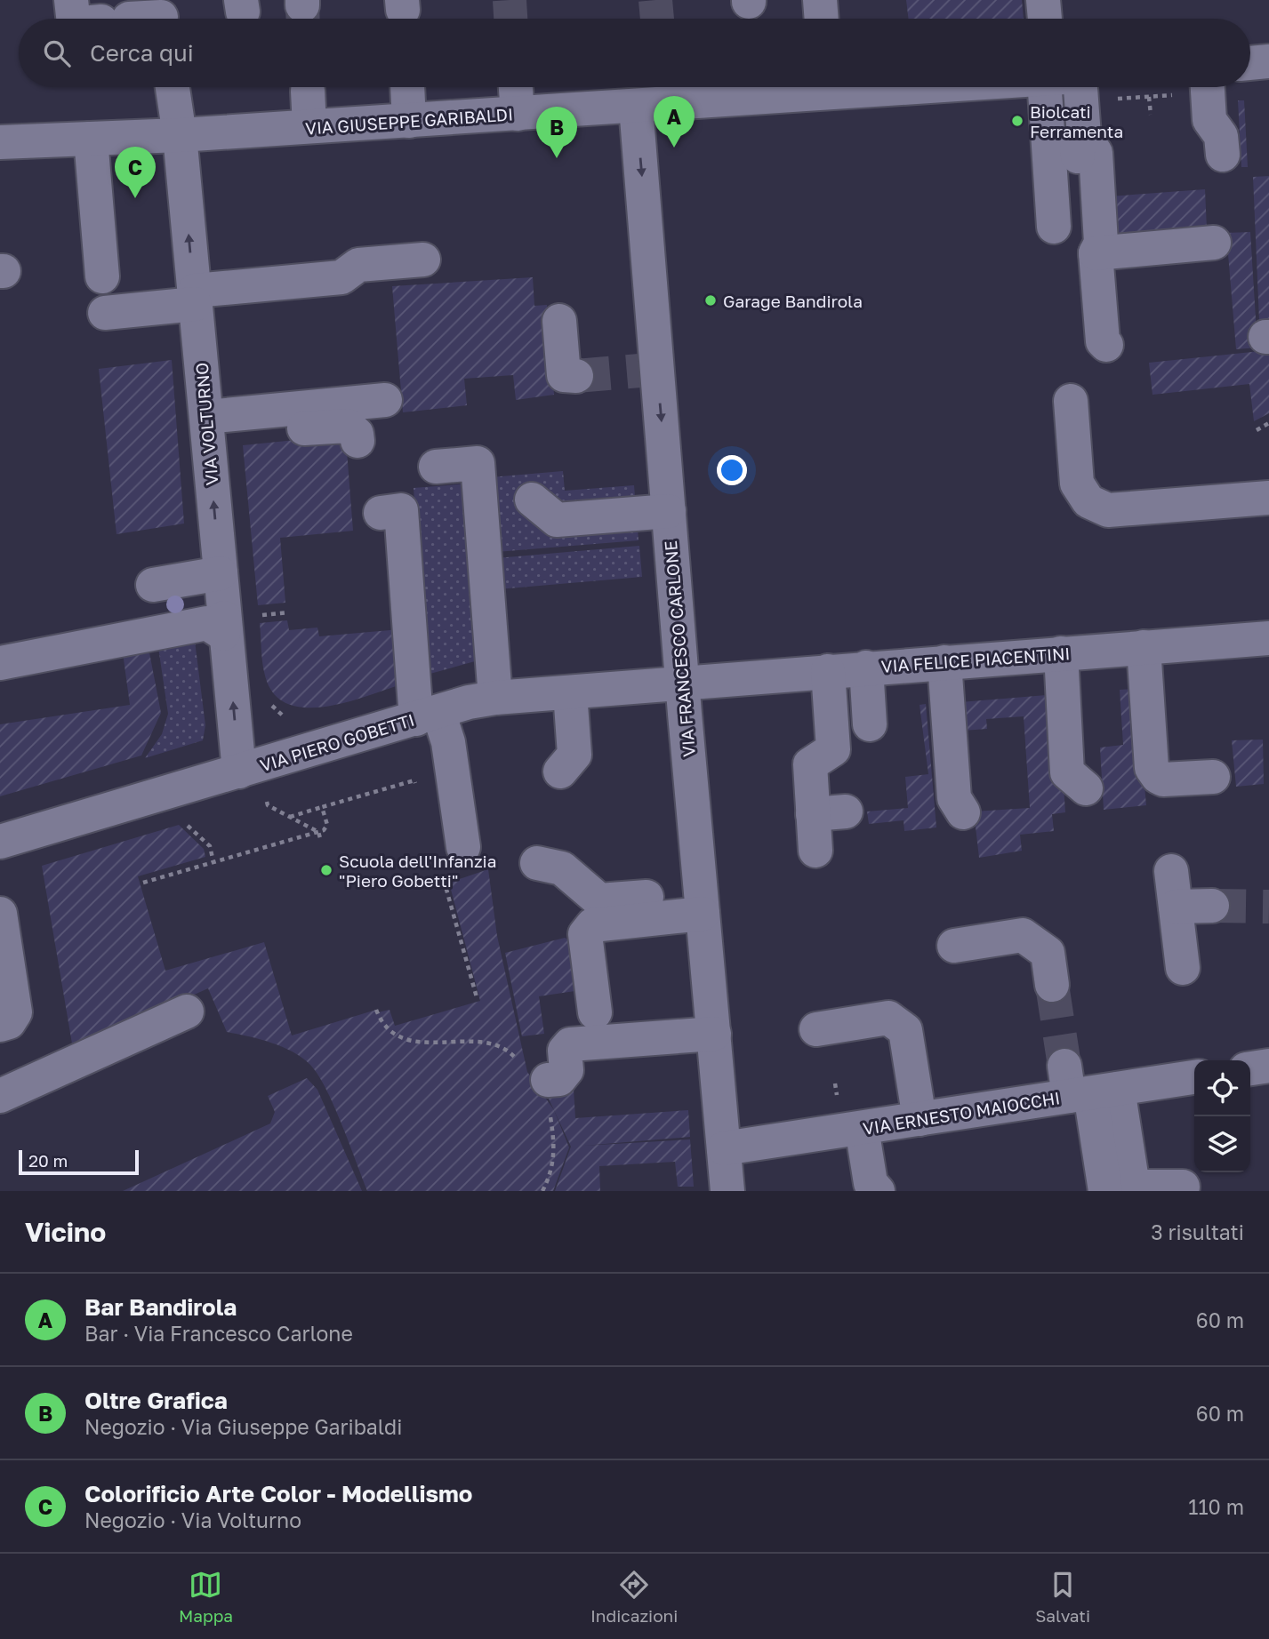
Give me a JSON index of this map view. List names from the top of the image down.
{
  "streets": {
    "street": [
      "VIA GIUSEPPE GARIBALDI",
      "VIA VOLTURNO",
      "VIA FRANCESCO CARLONE",
      "VIA FELICE PIACENTINI",
      "VIA PIERO GOBETTI",
      "VIA ERNESTO MAIOCCHI"
    ]
  },
  "crossings": [
    ["VIA GIUSEPPE GARIBALDI", "VIA VOLTURNO"],
    ["VIA GIUSEPPE GARIBALDI", "VIA FRANCESCO CARLONE"],
    ["VIA VOLTURNO", "VIA PIERO GOBETTI"],
    ["VIA FRANCESCO CARLONE", "VIA FELICE PIACENTINI"],
    ["VIA FRANCESCO CARLONE", "VIA PIERO GOBETTI"],
    ["VIA FRANCESCO CARLONE", "VIA ERNESTO MAIOCCHI"],
    ["VIA FELICE PIACENTINI", "VIA PIERO GOBETTI"]
  ],
  "one_way": ["VIA FRANCESCO CARLONE"],
  "places": ["Biolcati Ferramenta", "Garage Bandirola", "Scuola dell'Infanzia \"Piero Gobetti\""],
  "scale_bar": "20 m",
  "page": {
    "search": "Cerca qui",
    "pins": ["A", "B", "C"],
    "scale": "20 m",
    "heading": ["Vicino", "3 risultati"],
    "list": [
      {
        "mark": "A",
        "name": "Bar Bandirola",
        "note": "Bar · Via Francesco Carlone",
        "value": "60 m"
      },
      {
        "mark": "B",
        "name": "Oltre Grafica",
        "note": "Negozio · Via Giuseppe Garibaldi",
        "value": "60 m"
      },
      {
        "mark": "C",
        "name": "Colorificio Arte Color - Modellismo",
        "note": "Negozio · Via Volturno",
        "value": "110 m"
      }
    ],
    "nav": ["Mappa", "Indicazioni", "Salvati"]
  }
}
